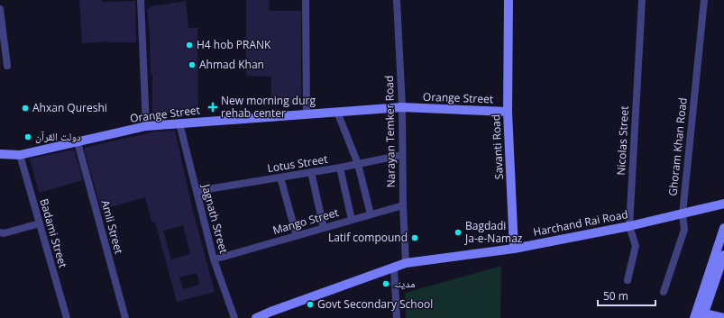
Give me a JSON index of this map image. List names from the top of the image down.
{
  "streets": {
    "street": [
      "Orange Street",
      "Narayan Temker Road",
      "Nicolas Street",
      "Savanti Road",
      "Ghoram Khan Road",
      "Lotus Street",
      "Jagnath Street",
      "Mango Street",
      "Harchand Rai Road",
      "Amli Street",
      "Badami Street"
    ]
  },
  "crossings": [
    ["Orange Street", "Narayan Temker Road"],
    ["Orange Street", "Savanti Road"],
    ["Orange Street", "Jagnath Street"],
    ["Orange Street", "Amli Street"],
    ["Orange Street", "Badami Street"],
    ["Narayan Temker Road", "Lotus Street"],
    ["Narayan Temker Road", "Mango Street"],
    ["Narayan Temker Road", "Harchand Rai Road"],
    ["Nicolas Street", "Harchand Rai Road"],
    ["Savanti Road", "Harchand Rai Road"],
    ["Ghoram Khan Road", "Harchand Rai Road"],
    ["Lotus Street", "Jagnath Street"],
    ["Jagnath Street", "Mango Street"]
  ],
  "places": {
    "other": [
      "H4 hob PRANK",
      "Ahmad Khan",
      "Ahxan Qureshi",
      "دولت القرآن",
      "Bagdadi Ja-e-Namaz",
      "Latif compound",
      "مدینہ",
      "Govt Secondary School"
    ],
    "health": ["New morning durg rehab center"]
  },
  "scale_bar": "50 m"
}
